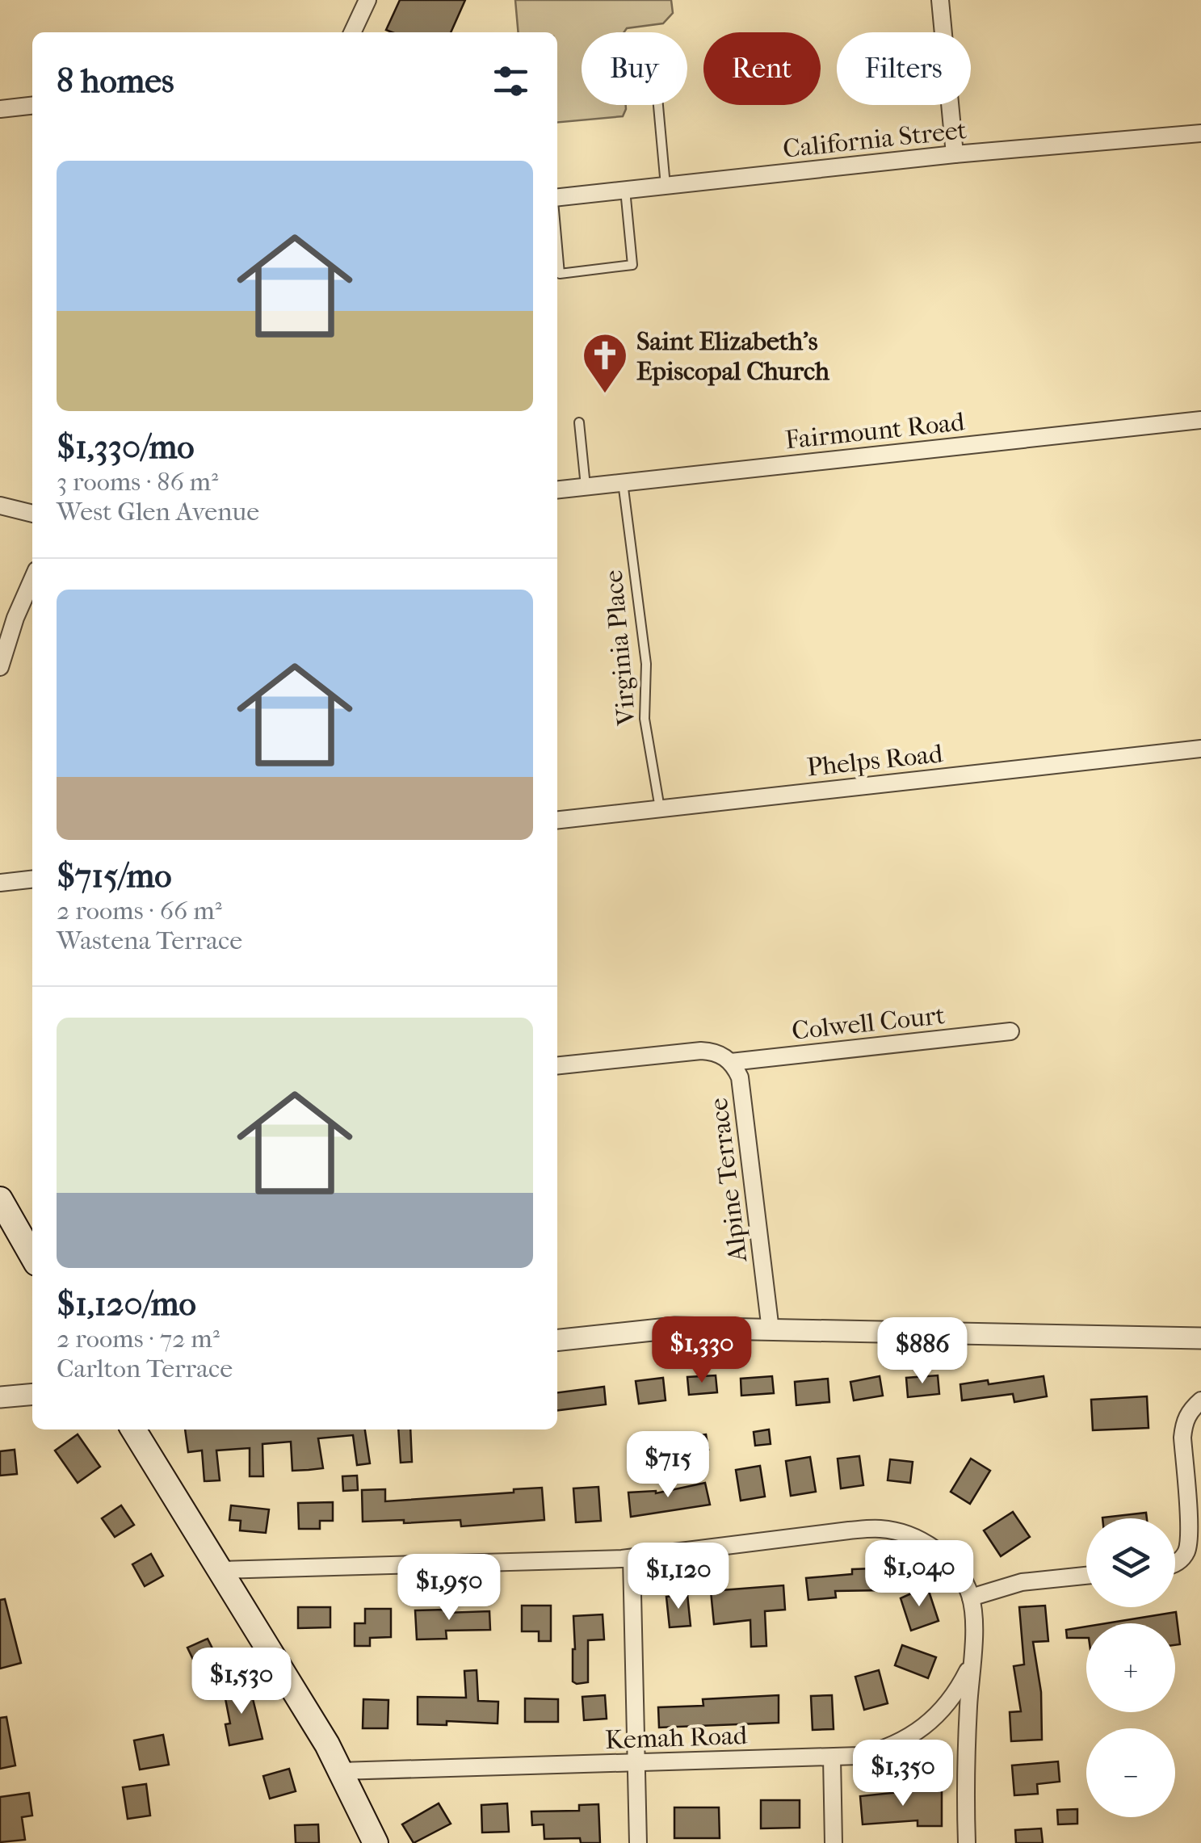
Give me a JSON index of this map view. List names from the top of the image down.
{
  "streets": {
    "street": [
      "California Street",
      "Fairmount Road",
      "Phelps Road",
      "Colwell Court",
      "Alpine Terrace",
      "Kemah Road"
    ],
    "lane": ["Virginia Place"]
  },
  "crossings": [
    ["Fairmount Road", "Virginia Place"],
    ["Virginia Place", "Phelps Road"],
    ["Colwell Court", "Alpine Terrace"]
  ],
  "places": {
    "church": ["Saint Elizabeth's Episcopal Church"]
  },
  "page": {
    "chip": ["Buy", "Rent", "Filters"],
    "heading": "8 homes",
    "list": [
      {
        "name": "$1,330/mo",
        "note": "3 rooms · 86 m² · West Glen Avenue"
      },
      {
        "name": "$715/mo",
        "note": "2 rooms · 66 m² · Wastena Terrace"
      },
      {
        "name": "$1,120/mo",
        "note": "2 rooms · 72 m² · Carlton Terrace"
      }
    ],
    "price": [
      "$1,330",
      "$886",
      "$715",
      "$1,040",
      "$1,120",
      "$1,950",
      "$1,530",
      "$1,350"
    ],
    "map_buttons": ["+", "−"]
  }
}
